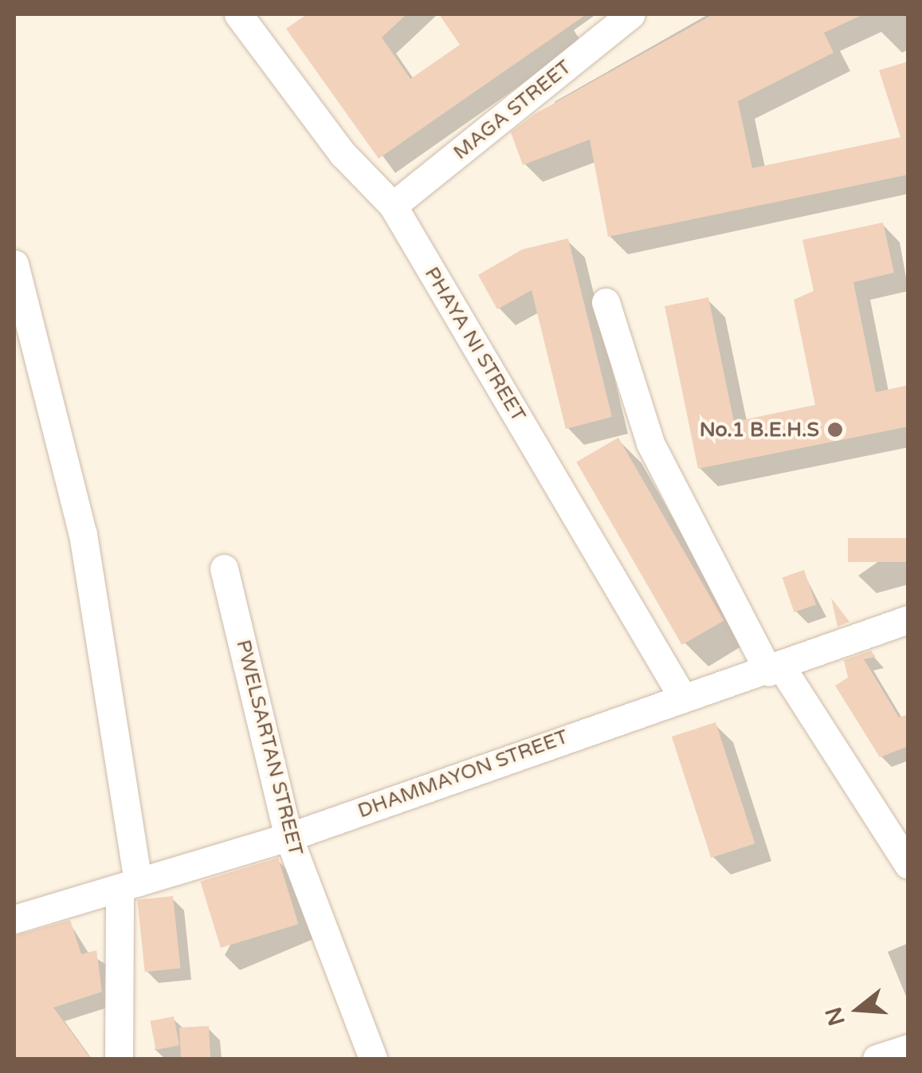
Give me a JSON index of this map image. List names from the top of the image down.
{
  "streets": {
    "street": [
      "MAGA STREET",
      "PHAYA NI STREET",
      "PWELSARTAN STREET",
      "DHAMMAYON STREET"
    ]
  },
  "crossings": [
    ["MAGA STREET", "PHAYA NI STREET"],
    ["PHAYA NI STREET", "DHAMMAYON STREET"],
    ["PWELSARTAN STREET", "DHAMMAYON STREET"]
  ],
  "places": ["No.1 B.E.H.S"],
  "north": "left"
}
